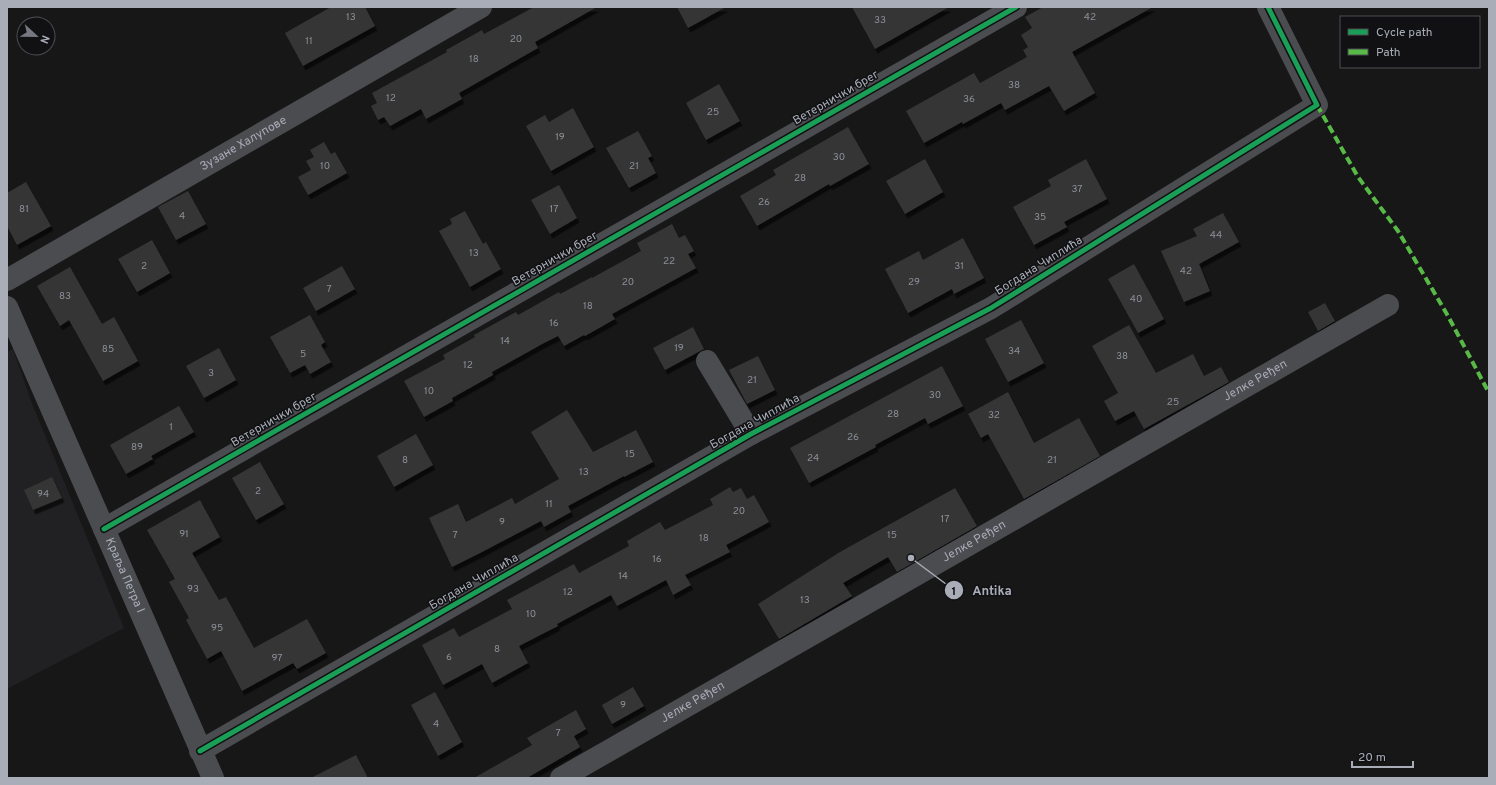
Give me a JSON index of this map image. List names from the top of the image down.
{
  "streets": {
    "street": [
      "Ветернички брег",
      "Зузане Халупове",
      "Богдана Чиплића",
      "Јелке Ређеп",
      "Краља Петра I"
    ]
  },
  "crossings": [
    ["Ветернички брег", "Краља Петра I"],
    ["Богдана Чиплића", "Краља Петра I"]
  ],
  "places": ["Antika"],
  "house_numbers": [
    "13",
    "42",
    "33",
    "20",
    "11",
    "18",
    "38",
    "12",
    "36",
    "25",
    "19",
    "30",
    "10",
    "21",
    "28",
    "37",
    "26",
    "81",
    "17",
    "4",
    "35",
    "44",
    "13",
    "22",
    "2",
    "31",
    "42",
    "20",
    "29",
    "7",
    "83",
    "40",
    "18",
    "16",
    "14",
    "19",
    "85",
    "34",
    "5",
    "38",
    "12",
    "3",
    "21",
    "10",
    "30",
    "25",
    "28",
    "32",
    "1",
    "26",
    "89",
    "15",
    "24",
    "8",
    "21",
    "13",
    "2",
    "94",
    "11",
    "20",
    "17",
    "9",
    "91",
    "7",
    "15",
    "18",
    "16",
    "14",
    "93",
    "12",
    "13",
    "10",
    "95",
    "8",
    "6",
    "97",
    "9",
    "4",
    "7"
  ],
  "legend": ["Cycle path", "Path"],
  "scale_bar": "20 m",
  "north": "right"
}
